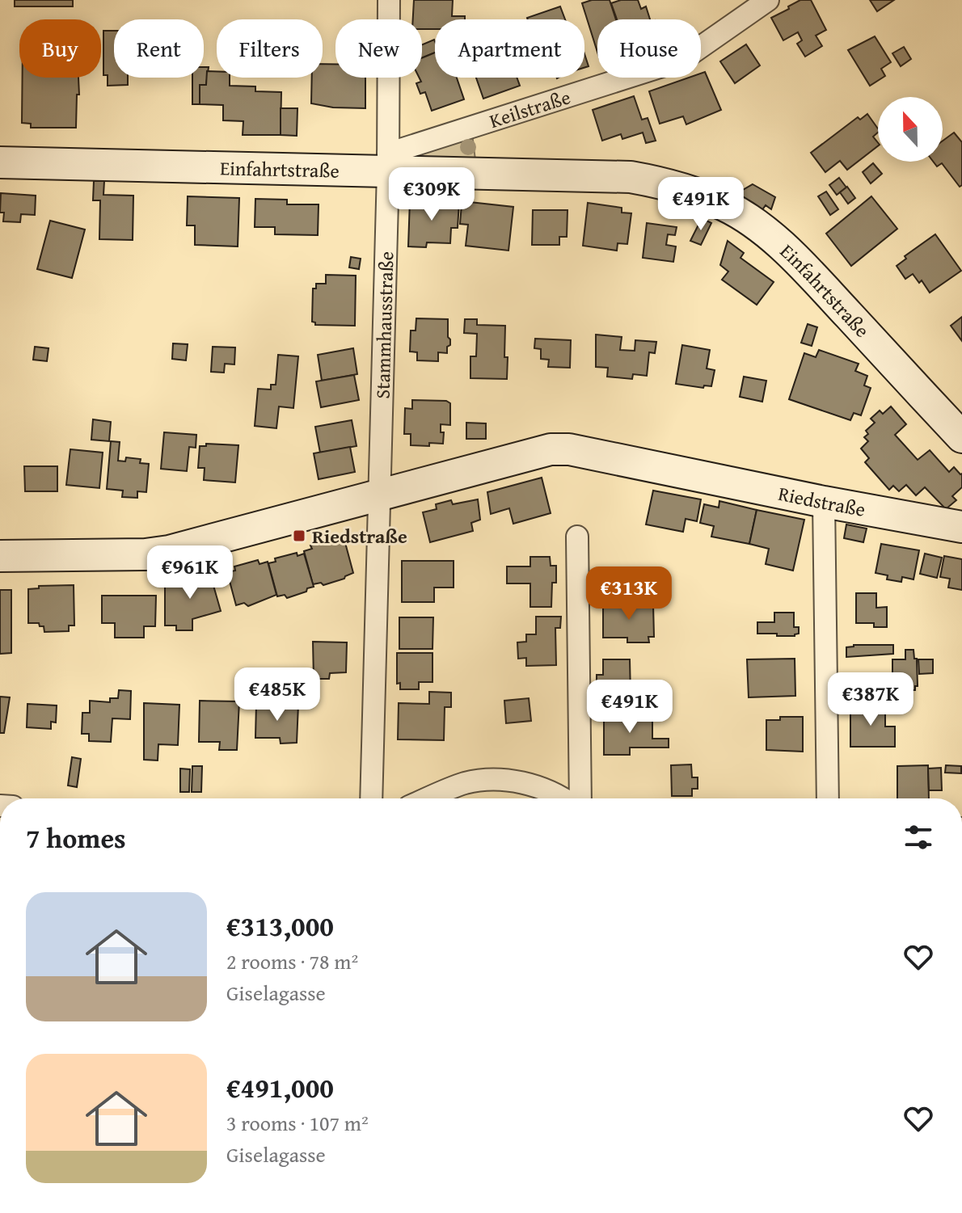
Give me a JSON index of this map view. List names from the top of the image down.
{
  "streets": {
    "street": [
      "Keilstraße",
      "Einfahrtstraße",
      "Stammhausstraße",
      "Riedstraße"
    ]
  },
  "crossings": [
    ["Keilstraße", "Einfahrtstraße"],
    ["Keilstraße", "Stammhausstraße"],
    ["Einfahrtstraße", "Stammhausstraße"],
    ["Stammhausstraße", "Riedstraße"]
  ],
  "places": {
    "transit": ["Riedstraße"]
  },
  "north": "top",
  "page": {
    "chip": [
      "Buy",
      "Rent",
      "Filters",
      "New",
      "Apartment",
      "House"
    ],
    "price": [
      "€309K",
      "€491K",
      "€961K",
      "€313K",
      "€485K",
      "€387K",
      "€491K"
    ],
    "heading": "7 homes",
    "list": [
      {
        "name": "€313,000",
        "note": "2 rooms · 78 m² · Giselagasse"
      },
      {
        "name": "€491,000",
        "note": "3 rooms · 107 m² · Giselagasse"
      }
    ]
  }
}
